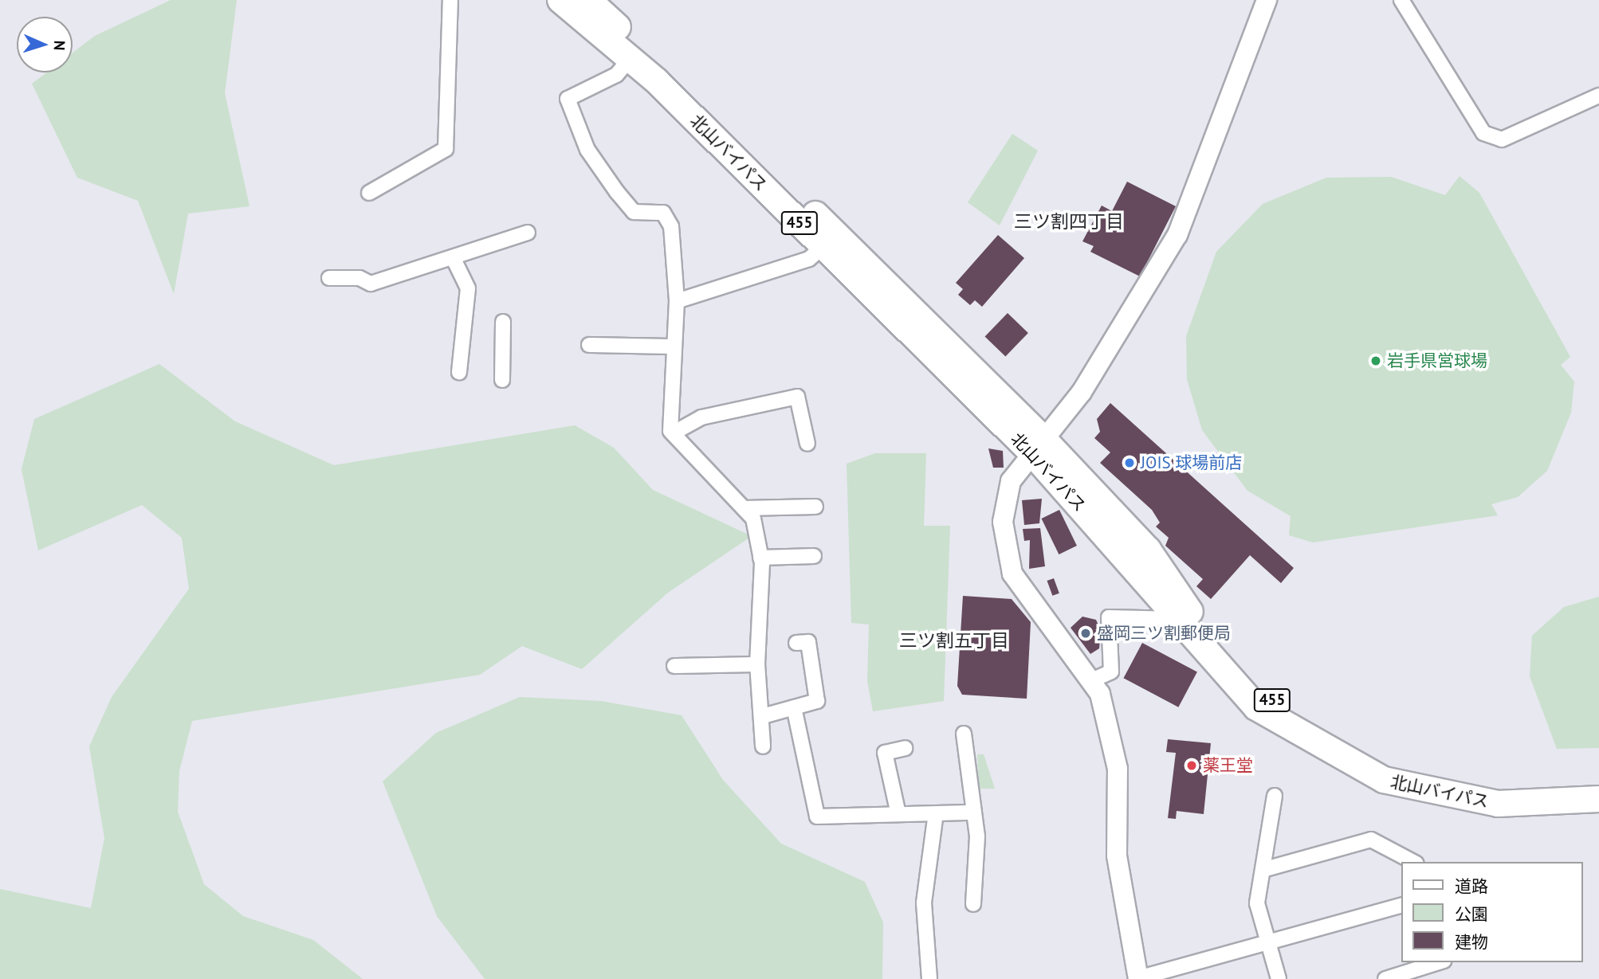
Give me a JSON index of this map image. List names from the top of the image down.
{
  "streets": {
    "highway": ["北山バイパス", "455"]
  },
  "districts": ["三ツ割四丁目", "三ツ割五丁目"],
  "places": [
    "岩手県営球場",
    "JOIS 球場前店",
    "盛岡三ツ割郵便局",
    "薬王堂"
  ],
  "legend": ["道路", "公園", "建物"],
  "north": "right"
}
